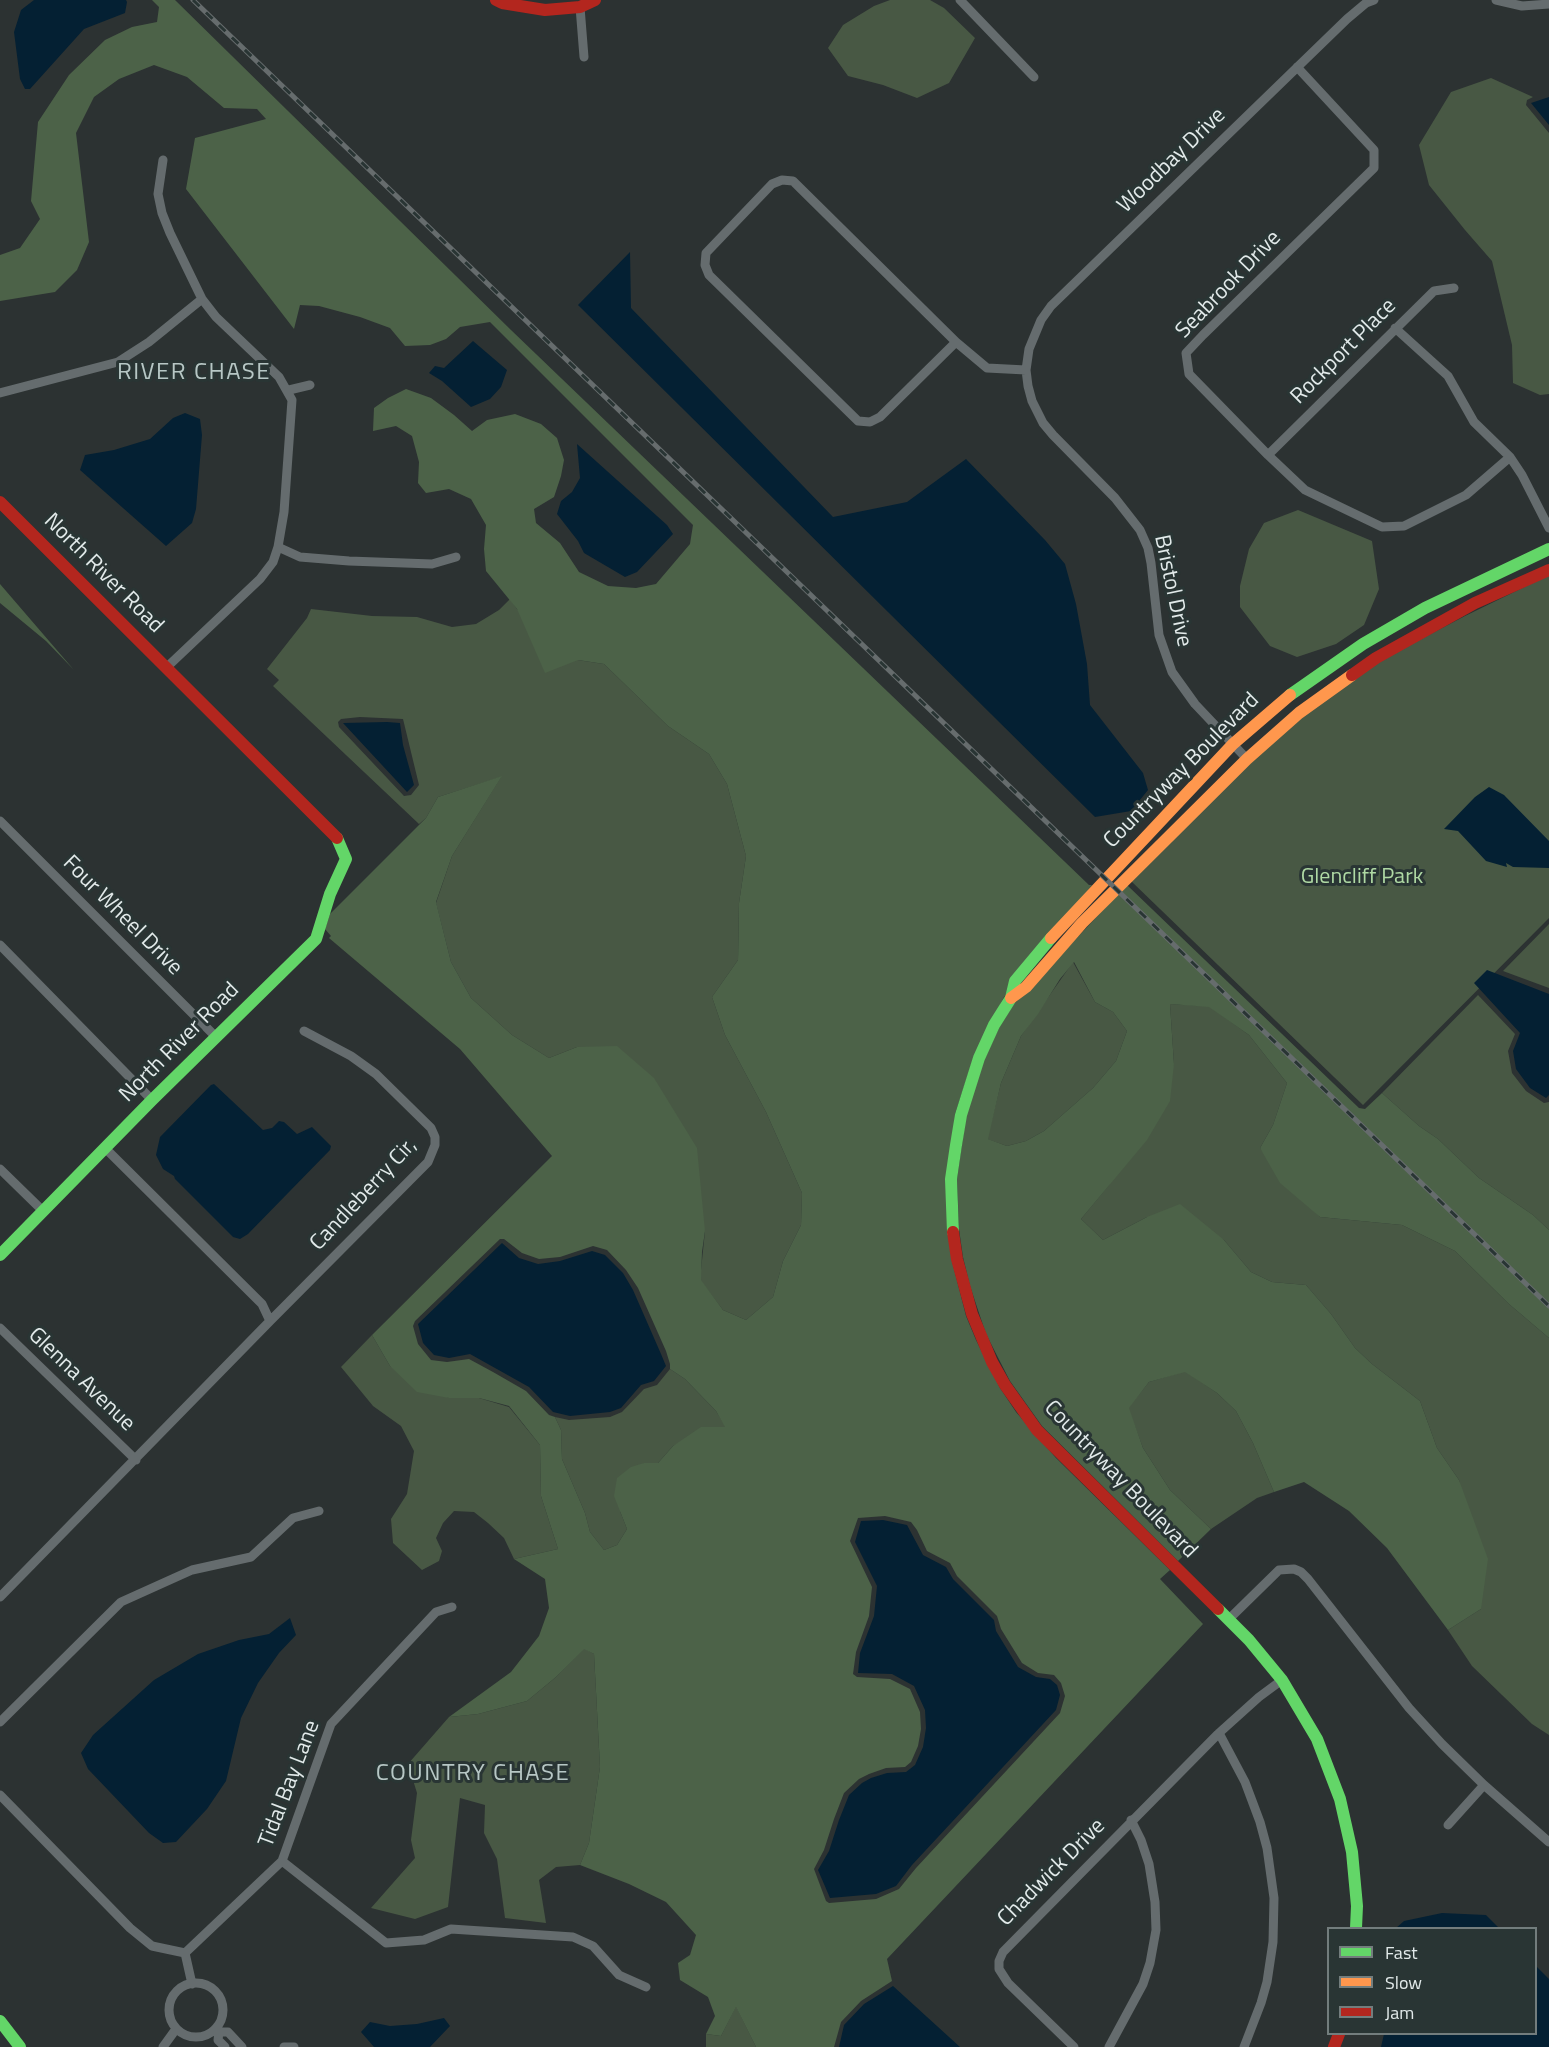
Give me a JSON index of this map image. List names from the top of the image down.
{
  "streets": {
    "street": [
      "Woodbay Drive",
      "Seabrook Drive",
      "Rockport Place",
      "North River Road",
      "Bristol Drive",
      "Countryway Boulevard",
      "Four Wheel Drive",
      "Candleberry Cir,",
      "Glenna Avenue",
      "Tidal Bay Lane",
      "Chadwick Drive"
    ]
  },
  "crossings": [
    ["Woodbay Drive", "Seabrook Drive"],
    ["Woodbay Drive", "Bristol Drive"],
    ["Seabrook Drive", "Rockport Place"],
    ["North River Road", "Four Wheel Drive"],
    ["Bristol Drive", "Countryway Boulevard"],
    ["Countryway Boulevard", "Chadwick Drive"]
  ],
  "districts": ["RIVER CHASE", "COUNTRY CHASE"],
  "parks": ["Glencliff Park"],
  "legend": ["Fast", "Slow", "Jam"]
}
